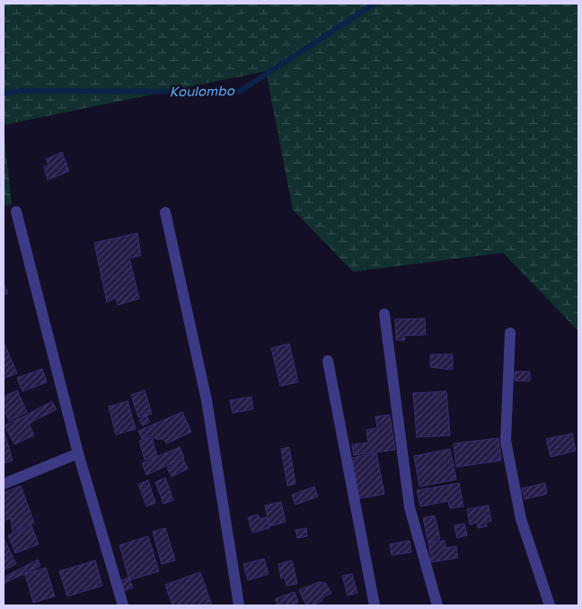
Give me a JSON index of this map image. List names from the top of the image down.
{
  "water": ["Koulombo"]
}
